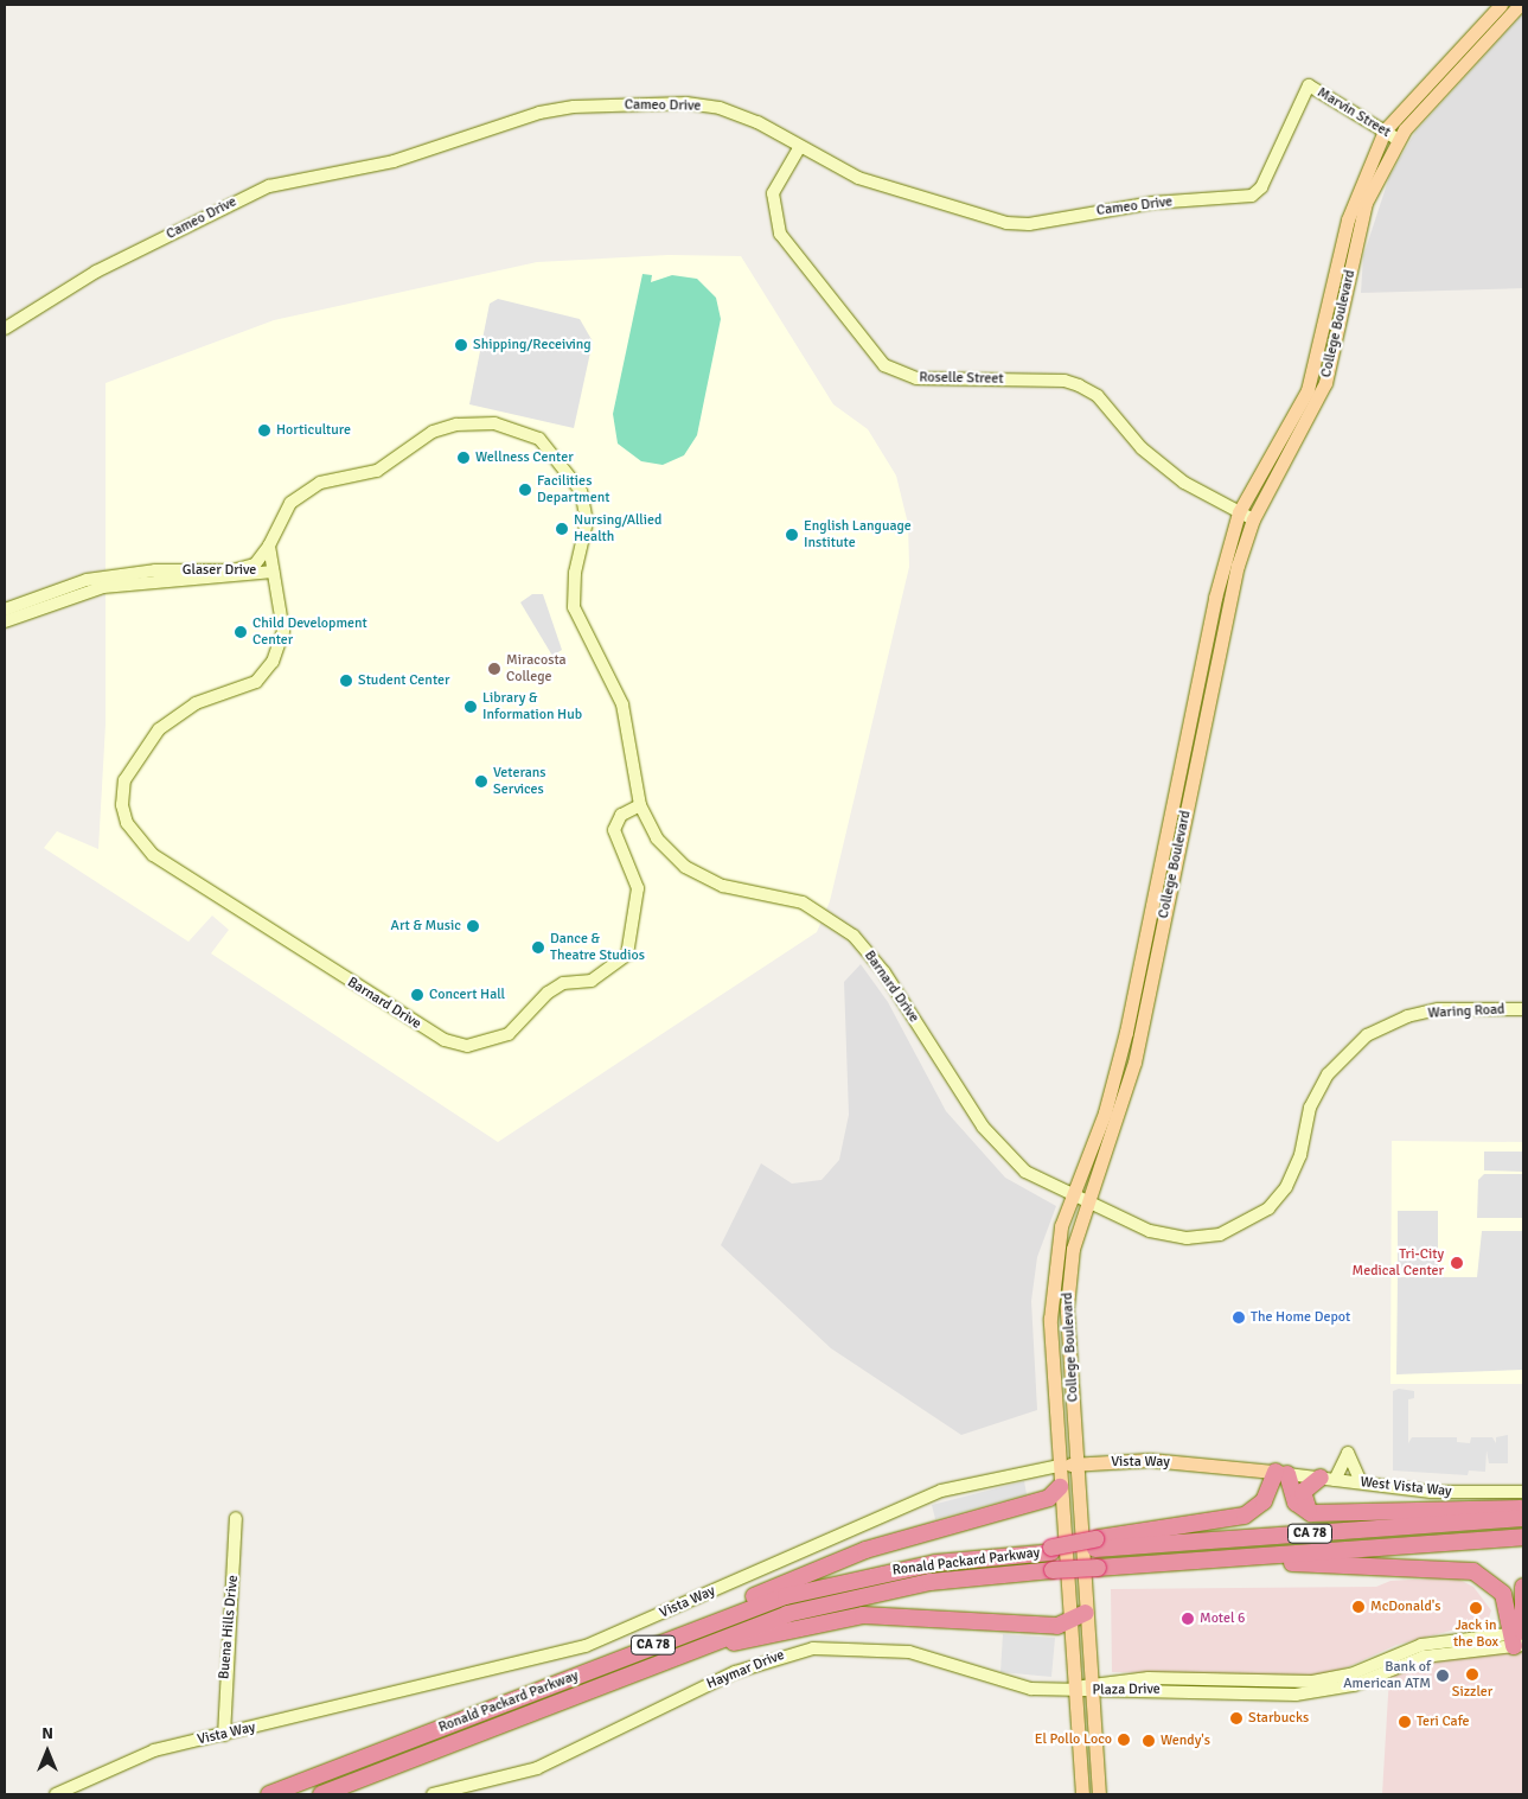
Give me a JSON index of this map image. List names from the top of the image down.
{
  "streets": {
    "highway": ["CA 78", "Ronald Packard Parkway"],
    "main road": ["College Boulevard", "Vista Way"],
    "street": [
      "Cameo Drive",
      "Marvin Street",
      "Roselle Street",
      "Glaser Drive",
      "Barnard Drive",
      "Waring Road",
      "West Vista Way",
      "Buena Hills Drive",
      "Haymar Drive",
      "Plaza Drive"
    ]
  },
  "crossings": [
    ["Cameo Drive", "Marvin Street"],
    ["Cameo Drive", "Roselle Street"],
    ["Marvin Street", "College Boulevard"],
    ["College Boulevard", "Roselle Street"],
    ["College Boulevard", "Barnard Drive"],
    ["College Boulevard", "Waring Road"],
    ["College Boulevard", "Vista Way"],
    ["College Boulevard", "Haymar Drive"],
    ["College Boulevard", "Plaza Drive"],
    ["Glaser Drive", "Barnard Drive"],
    ["Barnard Drive", "Waring Road"],
    ["Vista Way", "West Vista Way"],
    ["Vista Way", "Buena Hills Drive"],
    ["Haymar Drive", "Plaza Drive"]
  ],
  "places": [
    "Shipping/Receiving",
    "Horticulture",
    "Wellness Center",
    "Facilities Department",
    "Nursing/Allied Health",
    "English Language Institute",
    "Child Development Center",
    "Miracosta College",
    "Student Center",
    "Library & Information Hub",
    "Veterans Services",
    "Art & Music",
    "Dance & Theatre Studios",
    "Concert Hall",
    "Tri-City Medical Center",
    "The Home Depot",
    "McDonald's",
    "Jack in the Box",
    "Motel 6",
    "Sizzler",
    "Bank of American ATM",
    "Starbucks",
    "Teri Cafe",
    "El Pollo Loco",
    "Wendy's"
  ],
  "north": "top"
}
